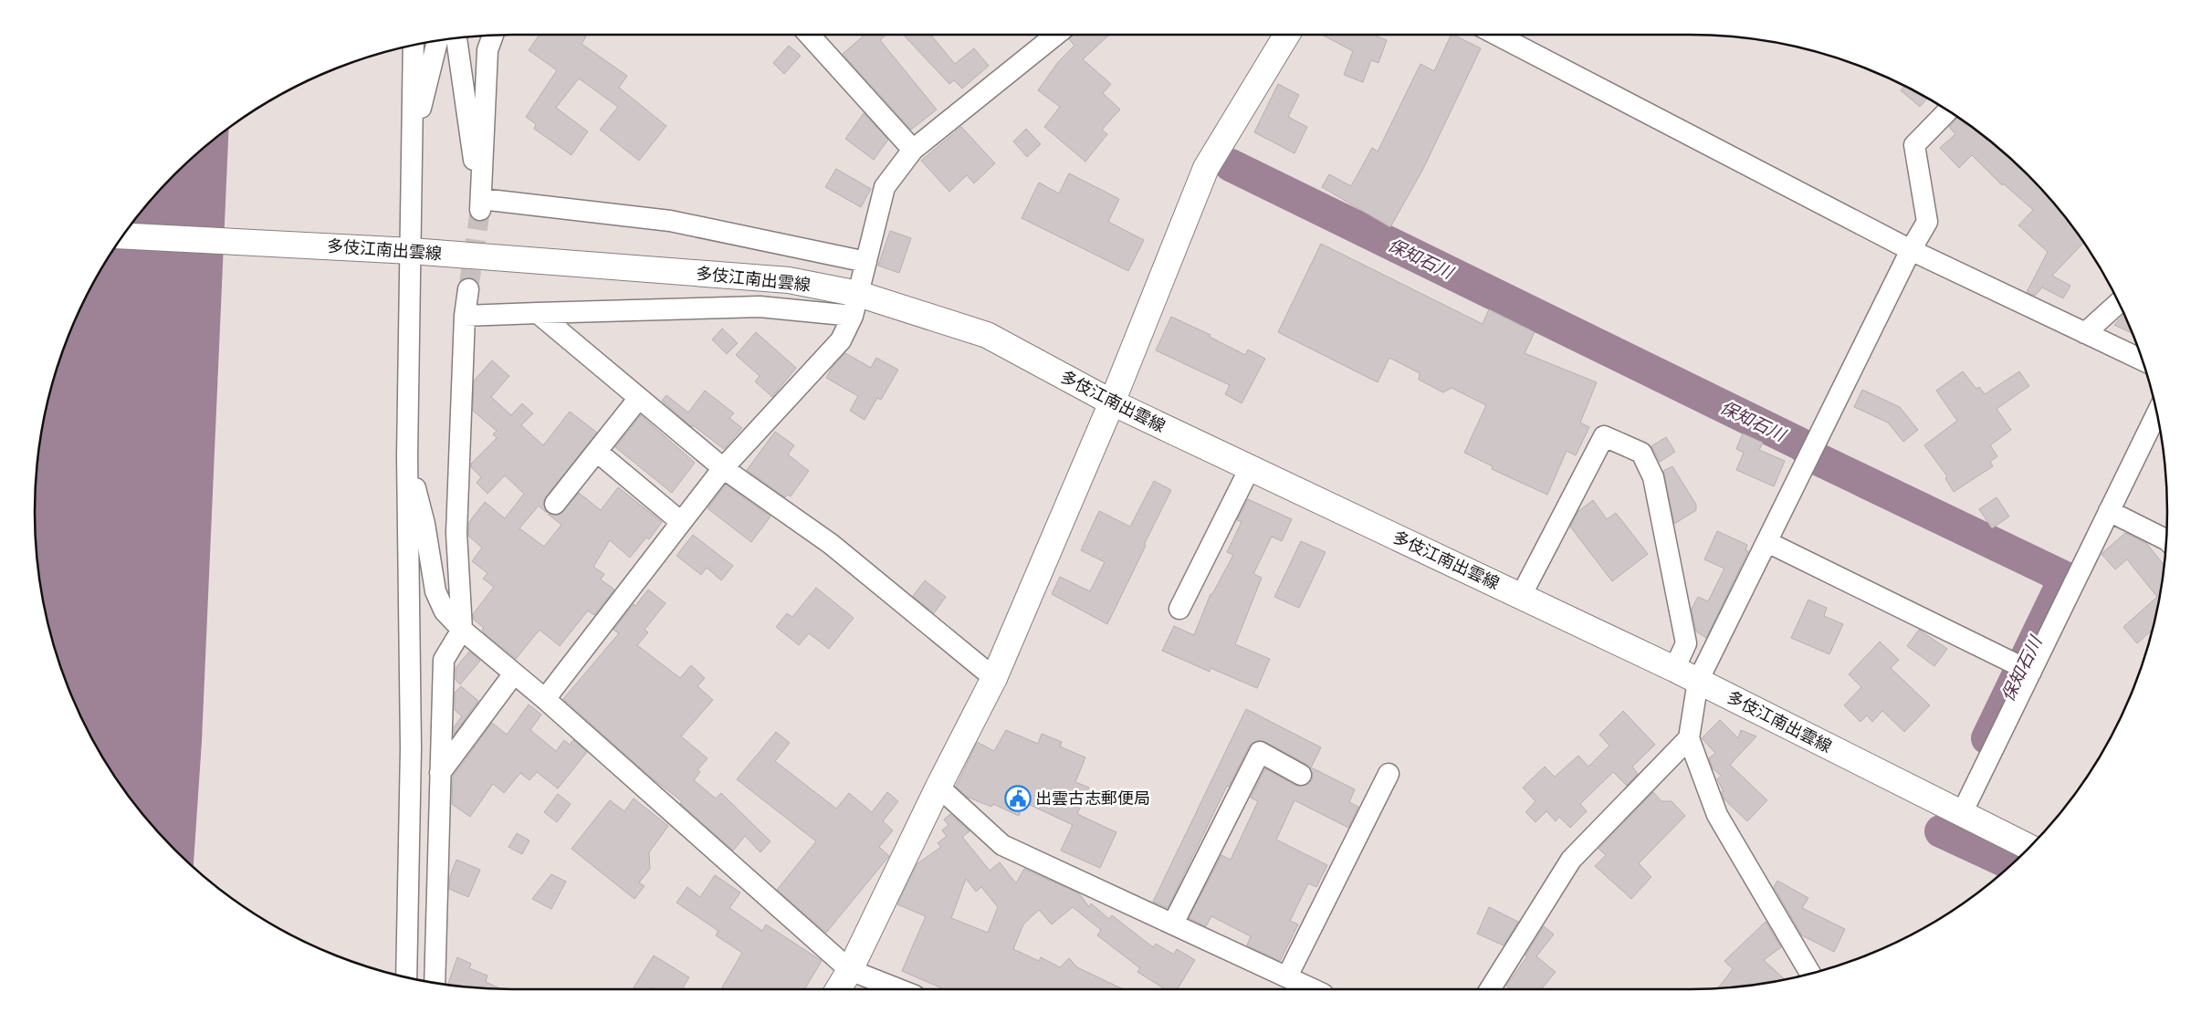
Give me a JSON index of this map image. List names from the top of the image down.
{
  "streets": {
    "main road": ["多伎江南出雲線"]
  },
  "water": ["保知石川"],
  "places": {
    "public building": ["出雲古志郵便局"]
  }
}
